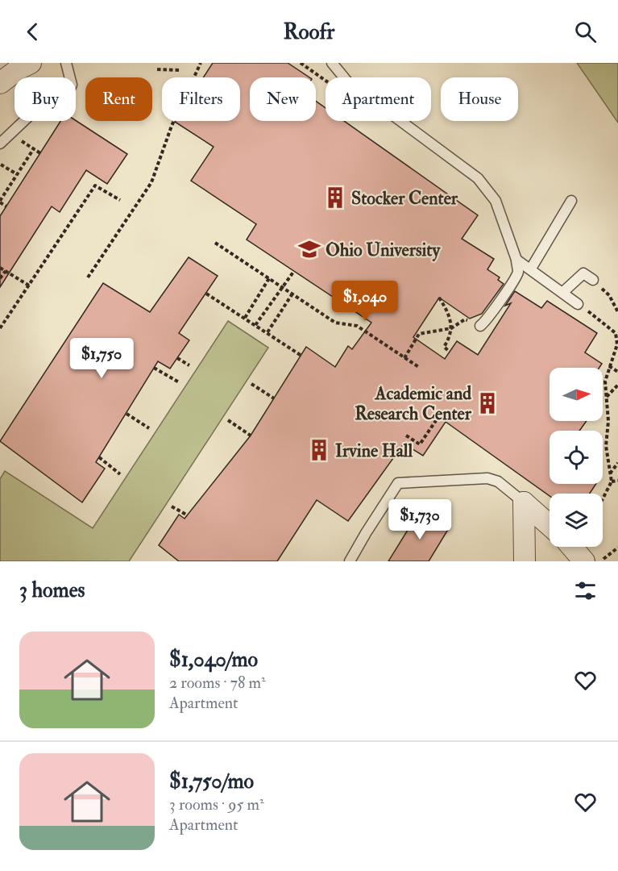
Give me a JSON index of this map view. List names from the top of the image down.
{
  "places": {
    "building": ["Stocker Center", "Academic and Research Center", "Irvine Hall"],
    "school or university": ["Ohio University"]
  },
  "north": "right",
  "page": {
    "header": "Roofr",
    "chip": [
      "Buy",
      "Rent",
      "Filters",
      "New",
      "Apartment",
      "House"
    ],
    "price": ["$1,040", "$1,750", "$1,730"],
    "heading": "3 homes",
    "list": [
      {
        "name": "$1,040/mo",
        "note": "2 rooms · 78 m² · Apartment"
      },
      {
        "name": "$1,750/mo",
        "note": "3 rooms · 95 m² · Apartment"
      }
    ]
  }
}
